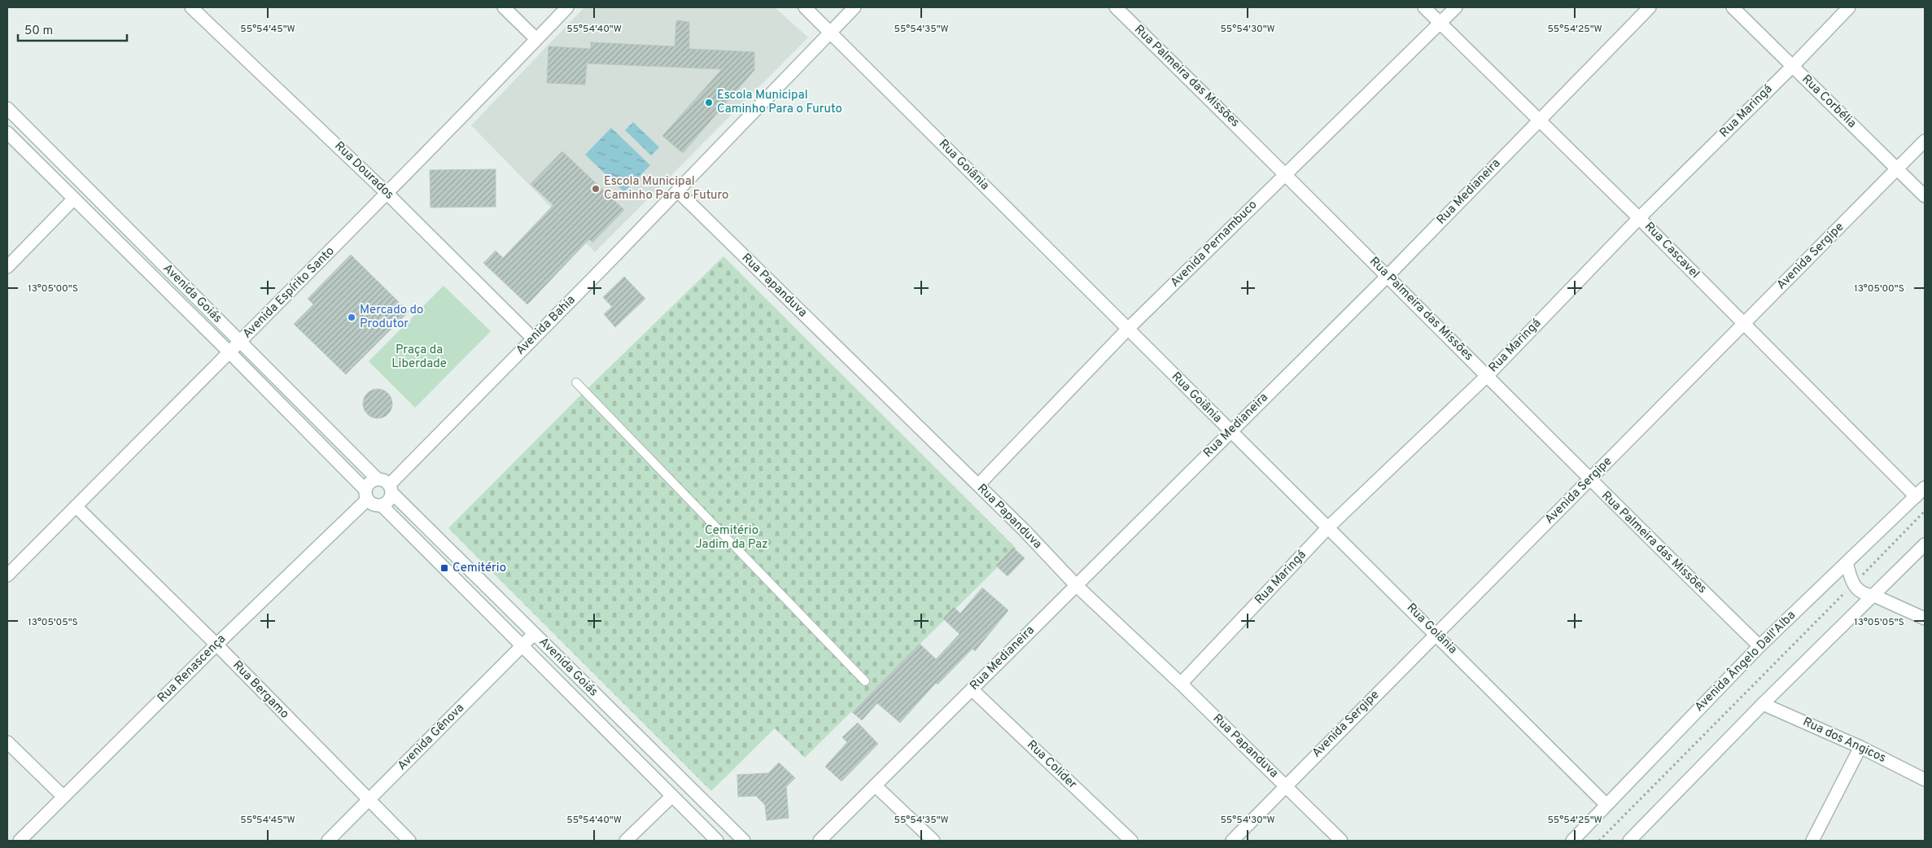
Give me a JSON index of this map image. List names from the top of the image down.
{
  "streets": {
    "street": [
      "Rua Palmeira das Missões",
      "Rua Corbélia",
      "Rua Maringá",
      "Rua Goiânia",
      "Rua Dourados",
      "Rua Medianeira",
      "Avenida Pernambuco",
      "Rua Cascavel",
      "Avenida Sergipe",
      "Rua Papanduva",
      "Avenida Espírito Santo",
      "Avenida Goiás",
      "Avenida Bahia",
      "Avenida Ângelo Dall'Alba",
      "Rua Renascença",
      "Rua Bergamo",
      "Avenida Gênova",
      "Rua dos Angicos",
      "Rua Colider"
    ]
  },
  "crossings": [
    ["Rua Palmeira das Missões", "Rua Maringá"],
    ["Rua Palmeira das Missões", "Rua Medianeira"],
    ["Rua Palmeira das Missões", "Avenida Pernambuco"],
    ["Rua Palmeira das Missões", "Avenida Sergipe"],
    ["Rua Palmeira das Missões", "Avenida Ângelo Dall'Alba"],
    ["Rua Corbélia", "Rua Maringá"],
    ["Rua Corbélia", "Avenida Sergipe"],
    ["Rua Maringá", "Rua Goiânia"],
    ["Rua Maringá", "Rua Cascavel"],
    ["Rua Maringá", "Rua Papanduva"],
    ["Rua Goiânia", "Rua Medianeira"],
    ["Rua Goiânia", "Avenida Pernambuco"],
    ["Rua Goiânia", "Avenida Sergipe"],
    ["Rua Goiânia", "Avenida Bahia"],
    ["Rua Goiânia", "Avenida Ângelo Dall'Alba"],
    ["Rua Dourados", "Avenida Espírito Santo"],
    ["Rua Dourados", "Avenida Bahia"],
    ["Rua Medianeira", "Rua Cascavel"],
    ["Rua Medianeira", "Rua Papanduva"],
    ["Rua Medianeira", "Rua Colider"],
    ["Avenida Pernambuco", "Rua Cascavel"],
    ["Avenida Pernambuco", "Rua Papanduva"],
    ["Rua Cascavel", "Avenida Sergipe"],
    ["Rua Cascavel", "Avenida Ângelo Dall'Alba"],
    ["Avenida Sergipe", "Rua Papanduva"],
    ["Rua Papanduva", "Avenida Bahia"],
    ["Avenida Espírito Santo", "Avenida Goiás"],
    ["Avenida Espírito Santo", "Rua Bergamo"],
    ["Avenida Goiás", "Avenida Bahia"],
    ["Avenida Goiás", "Rua Renascença"],
    ["Avenida Goiás", "Avenida Gênova"],
    ["Avenida Bahia", "Rua Renascença"],
    ["Rua Renascença", "Rua Bergamo"],
    ["Rua Bergamo", "Avenida Gênova"]
  ],
  "parks": ["Praça da Liberdade", "Cemitério Jadim da Paz"],
  "places": {
    "other": ["Escola Municipal Caminho Para o Furuto", "Escola Municipal Caminho Para o Futuro", "Mercado do Produtor"],
    "transit": ["Cemitério"]
  },
  "scale_bar": "50 m",
  "coordinates": [
    "55°54'45\"W",
    "55°54'40\"W",
    "55°54'35\"W",
    "55°54'30\"W",
    "55°54'25\"W",
    "13°05'00\"S",
    "13°05'05\"S"
  ]
}
